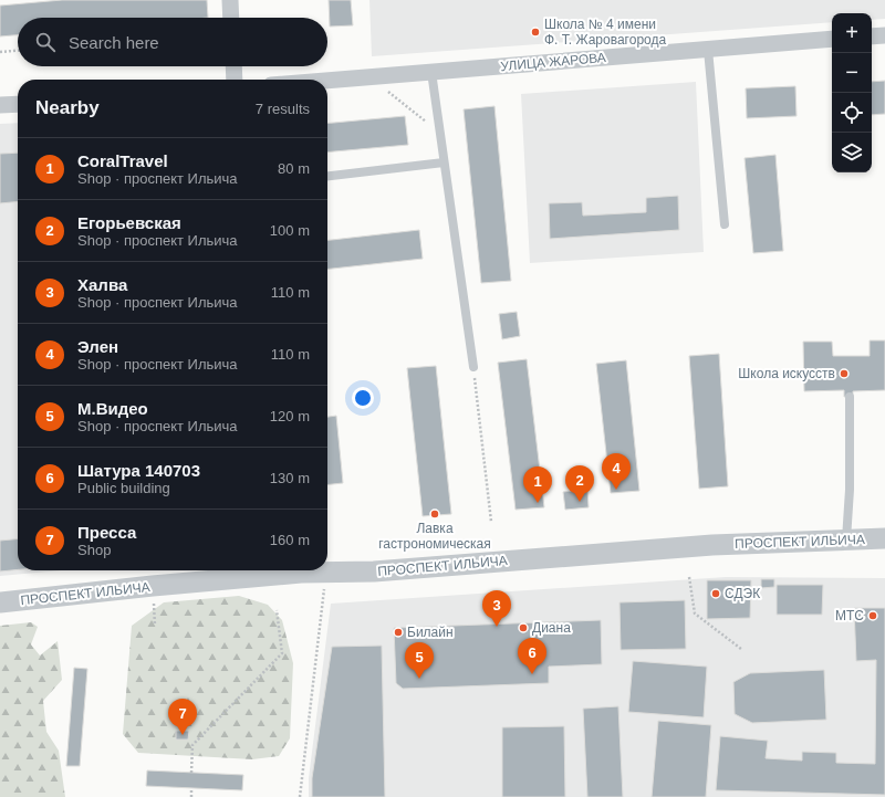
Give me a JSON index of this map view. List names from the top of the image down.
{
  "streets": {
    "street": ["УЛИЦА ЖАРОВА", "ПРОСПЕКТ ИЛЬИЧА"]
  },
  "places": [
    "Школа № 4 имени Ф. Т. Жаровагорода",
    "Школа искусств",
    "Лавка гастрономическая",
    "СДЭК",
    "МТС",
    "Диана",
    "Билайн"
  ],
  "page": {
    "map_buttons": ["+", "−"],
    "search": "Search here",
    "heading": ["Nearby", "7 results"],
    "list": [
      {
        "mark": "1",
        "name": "CoralTravel",
        "note": "Shop · проспект Ильича",
        "value": "80 m"
      },
      {
        "mark": "2",
        "name": "Егорьевская",
        "note": "Shop · проспект Ильича",
        "value": "100 m"
      },
      {
        "mark": "3",
        "name": "Халва",
        "note": "Shop · проспект Ильича",
        "value": "110 m"
      },
      {
        "mark": "4",
        "name": "Элен",
        "note": "Shop · проспект Ильича",
        "value": "110 m"
      },
      {
        "mark": "5",
        "name": "М.Видео",
        "note": "Shop · проспект Ильича",
        "value": "120 m"
      },
      {
        "mark": "6",
        "name": "Шатура 140703",
        "note": "Public building",
        "value": "130 m"
      },
      {
        "mark": "7",
        "name": "Пресса",
        "note": "Shop",
        "value": "160 m"
      }
    ],
    "pins": [
      "4",
      "2",
      "1",
      "3",
      "6",
      "5",
      "7"
    ]
  }
}
